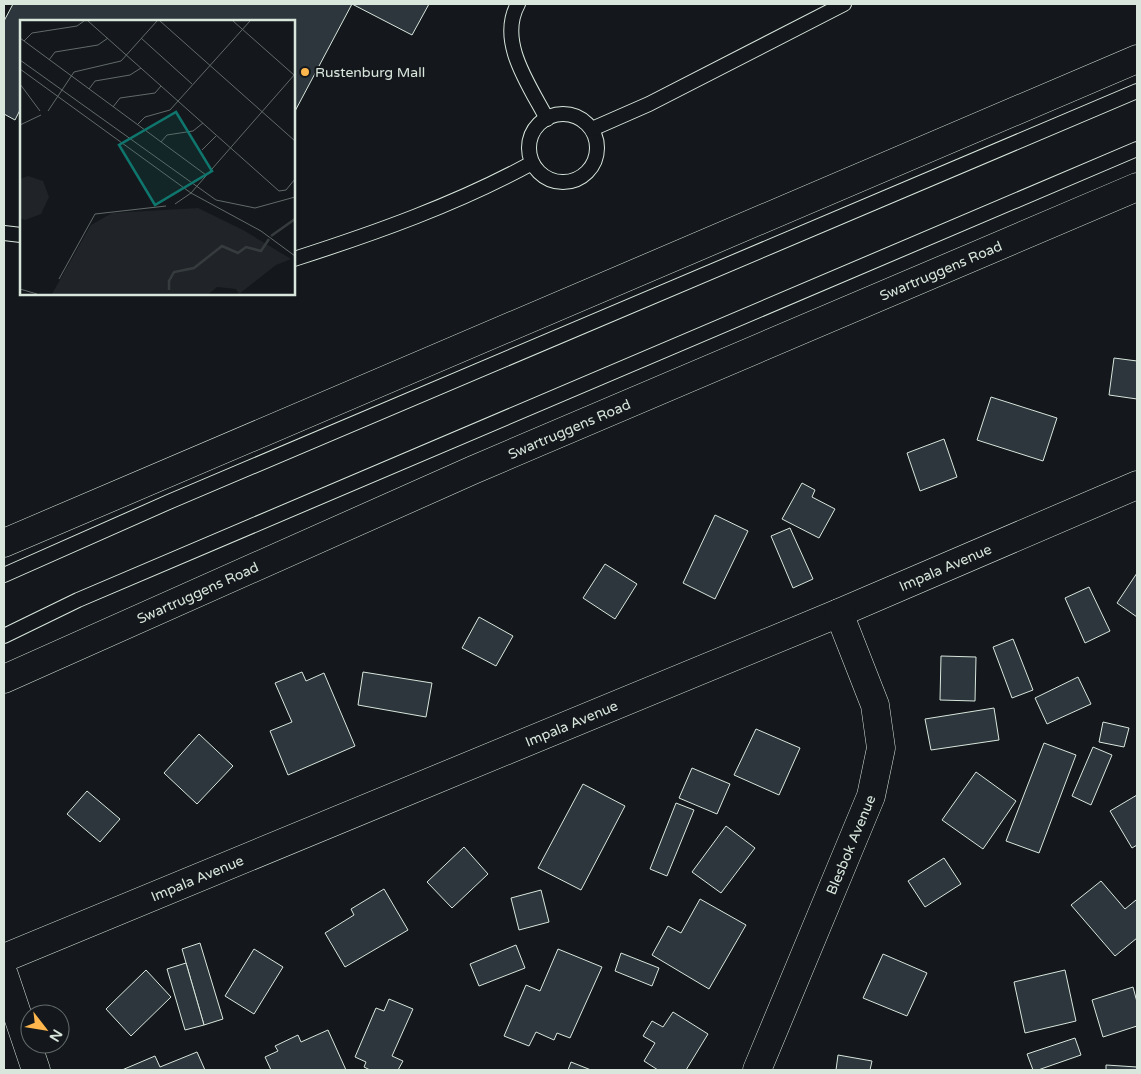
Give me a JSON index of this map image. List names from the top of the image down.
{
  "streets": {
    "main road": ["Swartruggens Road", "Impala Avenue", "Blesbok Avenue"]
  },
  "crossings": [
    ["Impala Avenue", "Blesbok Avenue"]
  ],
  "places": ["Rustenburg Mall"],
  "north": "bottom right"
}
